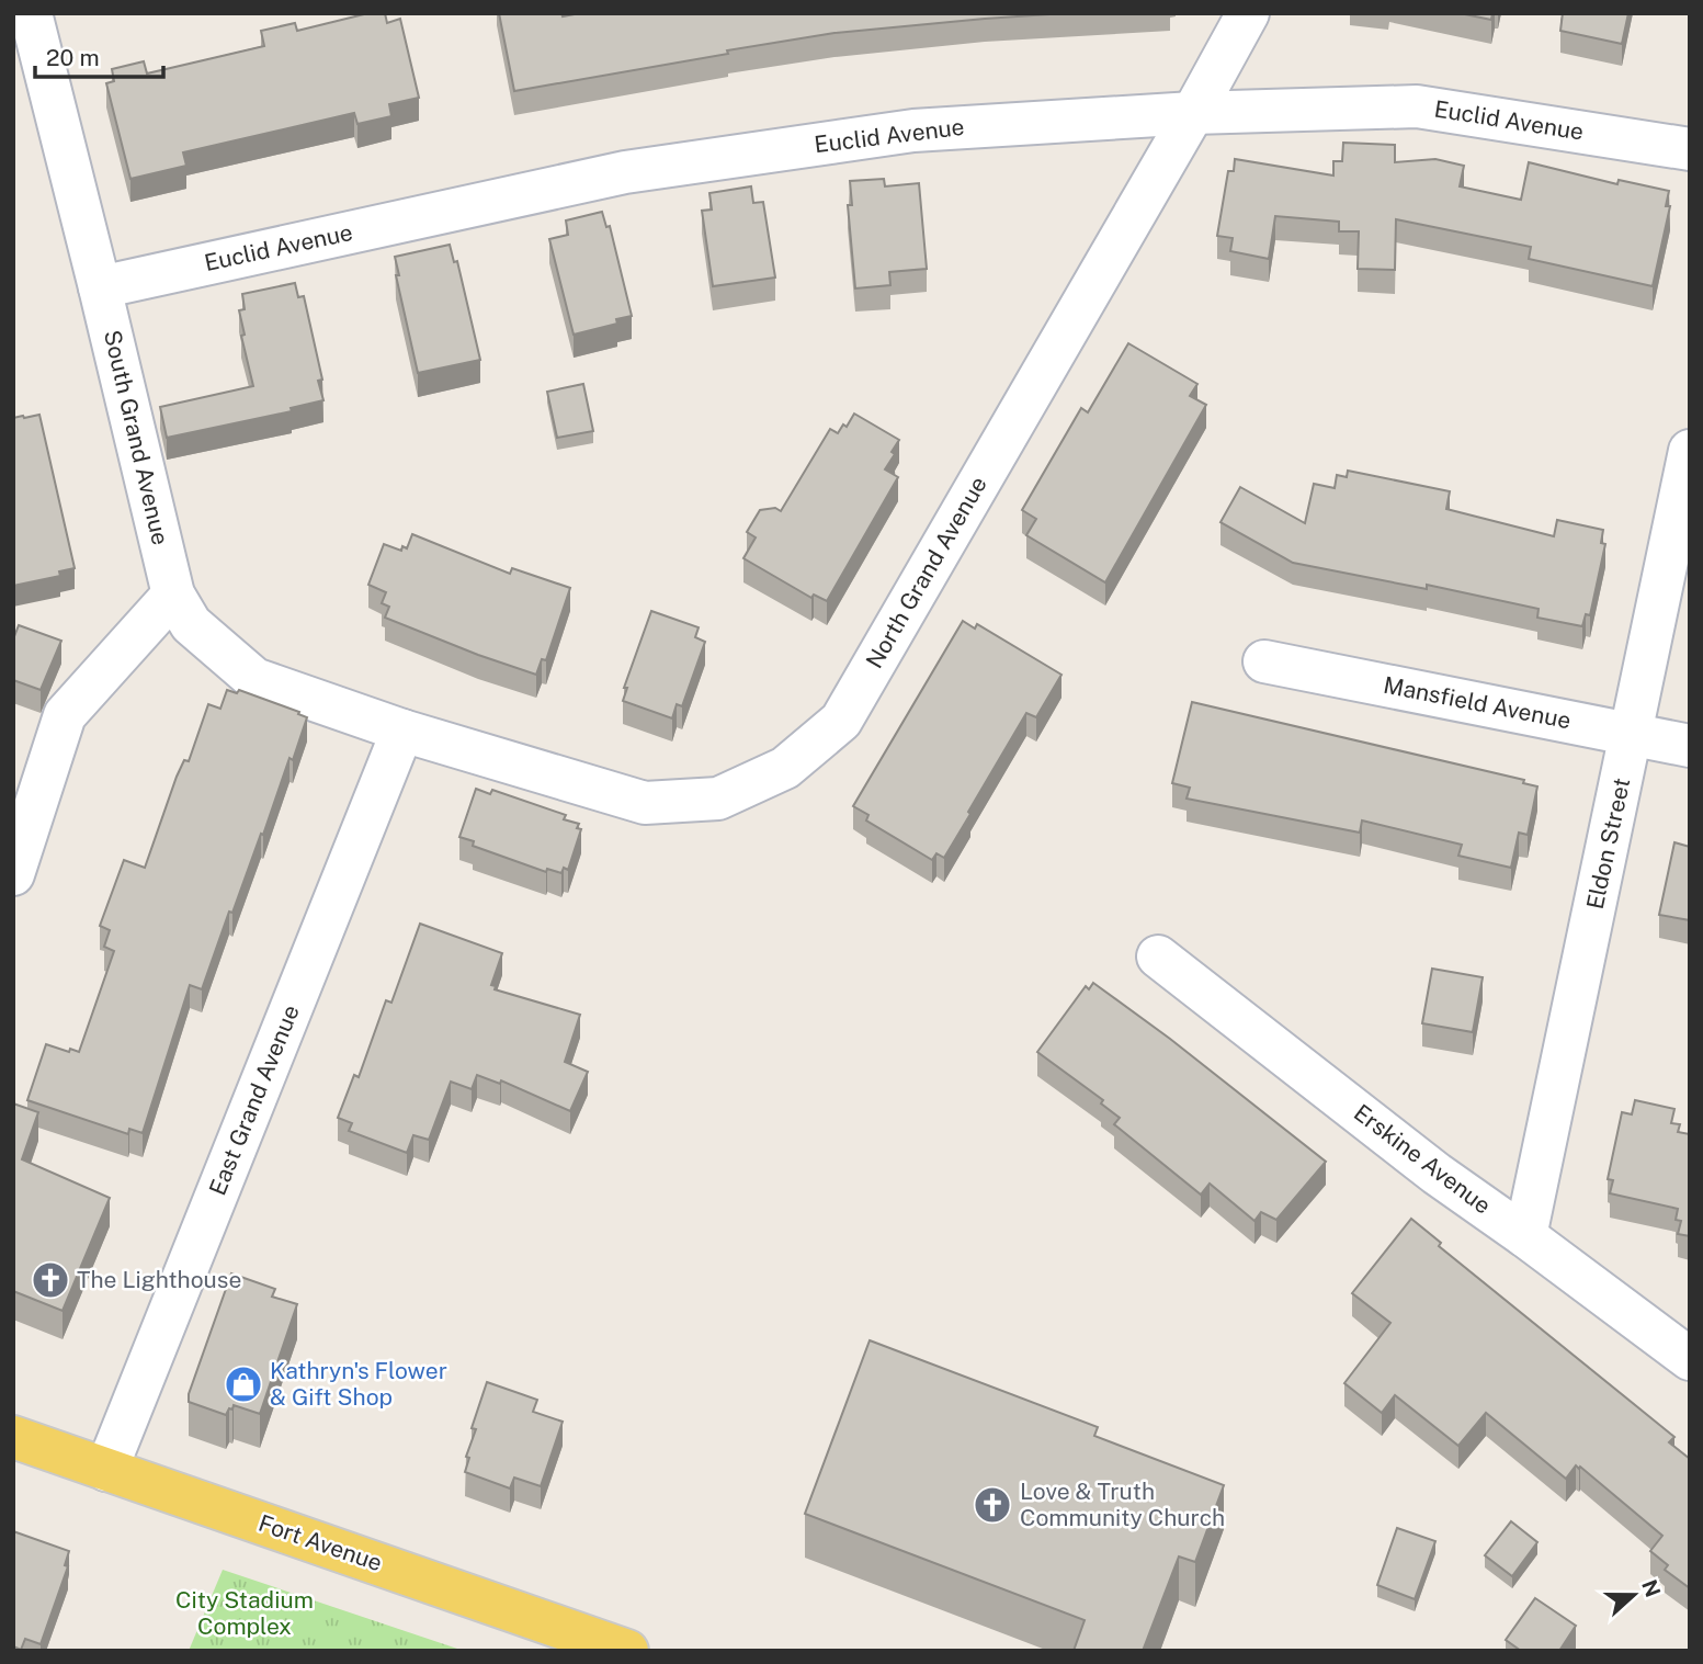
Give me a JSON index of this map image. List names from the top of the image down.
{
  "streets": {
    "main road": ["Fort Avenue"],
    "street": [
      "Euclid Avenue",
      "South Grand Avenue",
      "North Grand Avenue",
      "Mansfield Avenue",
      "Eldon Street",
      "East Grand Avenue",
      "Erskine Avenue"
    ]
  },
  "crossings": [
    ["Euclid Avenue", "South Grand Avenue"],
    ["Euclid Avenue", "North Grand Avenue"],
    ["South Grand Avenue", "North Grand Avenue"],
    ["South Grand Avenue", "East Grand Avenue"],
    ["North Grand Avenue", "East Grand Avenue"],
    ["Mansfield Avenue", "Eldon Street"],
    ["Eldon Street", "Erskine Avenue"],
    ["East Grand Avenue", "Fort Avenue"]
  ],
  "parks": ["City Stadium Complex"],
  "places": {
    "church": ["The Lighthouse", "Love & Truth Community Church"],
    "shop": ["Kathryn's Flower & Gift Shop"]
  },
  "scale_bar": "20 m",
  "north": "right"
}
